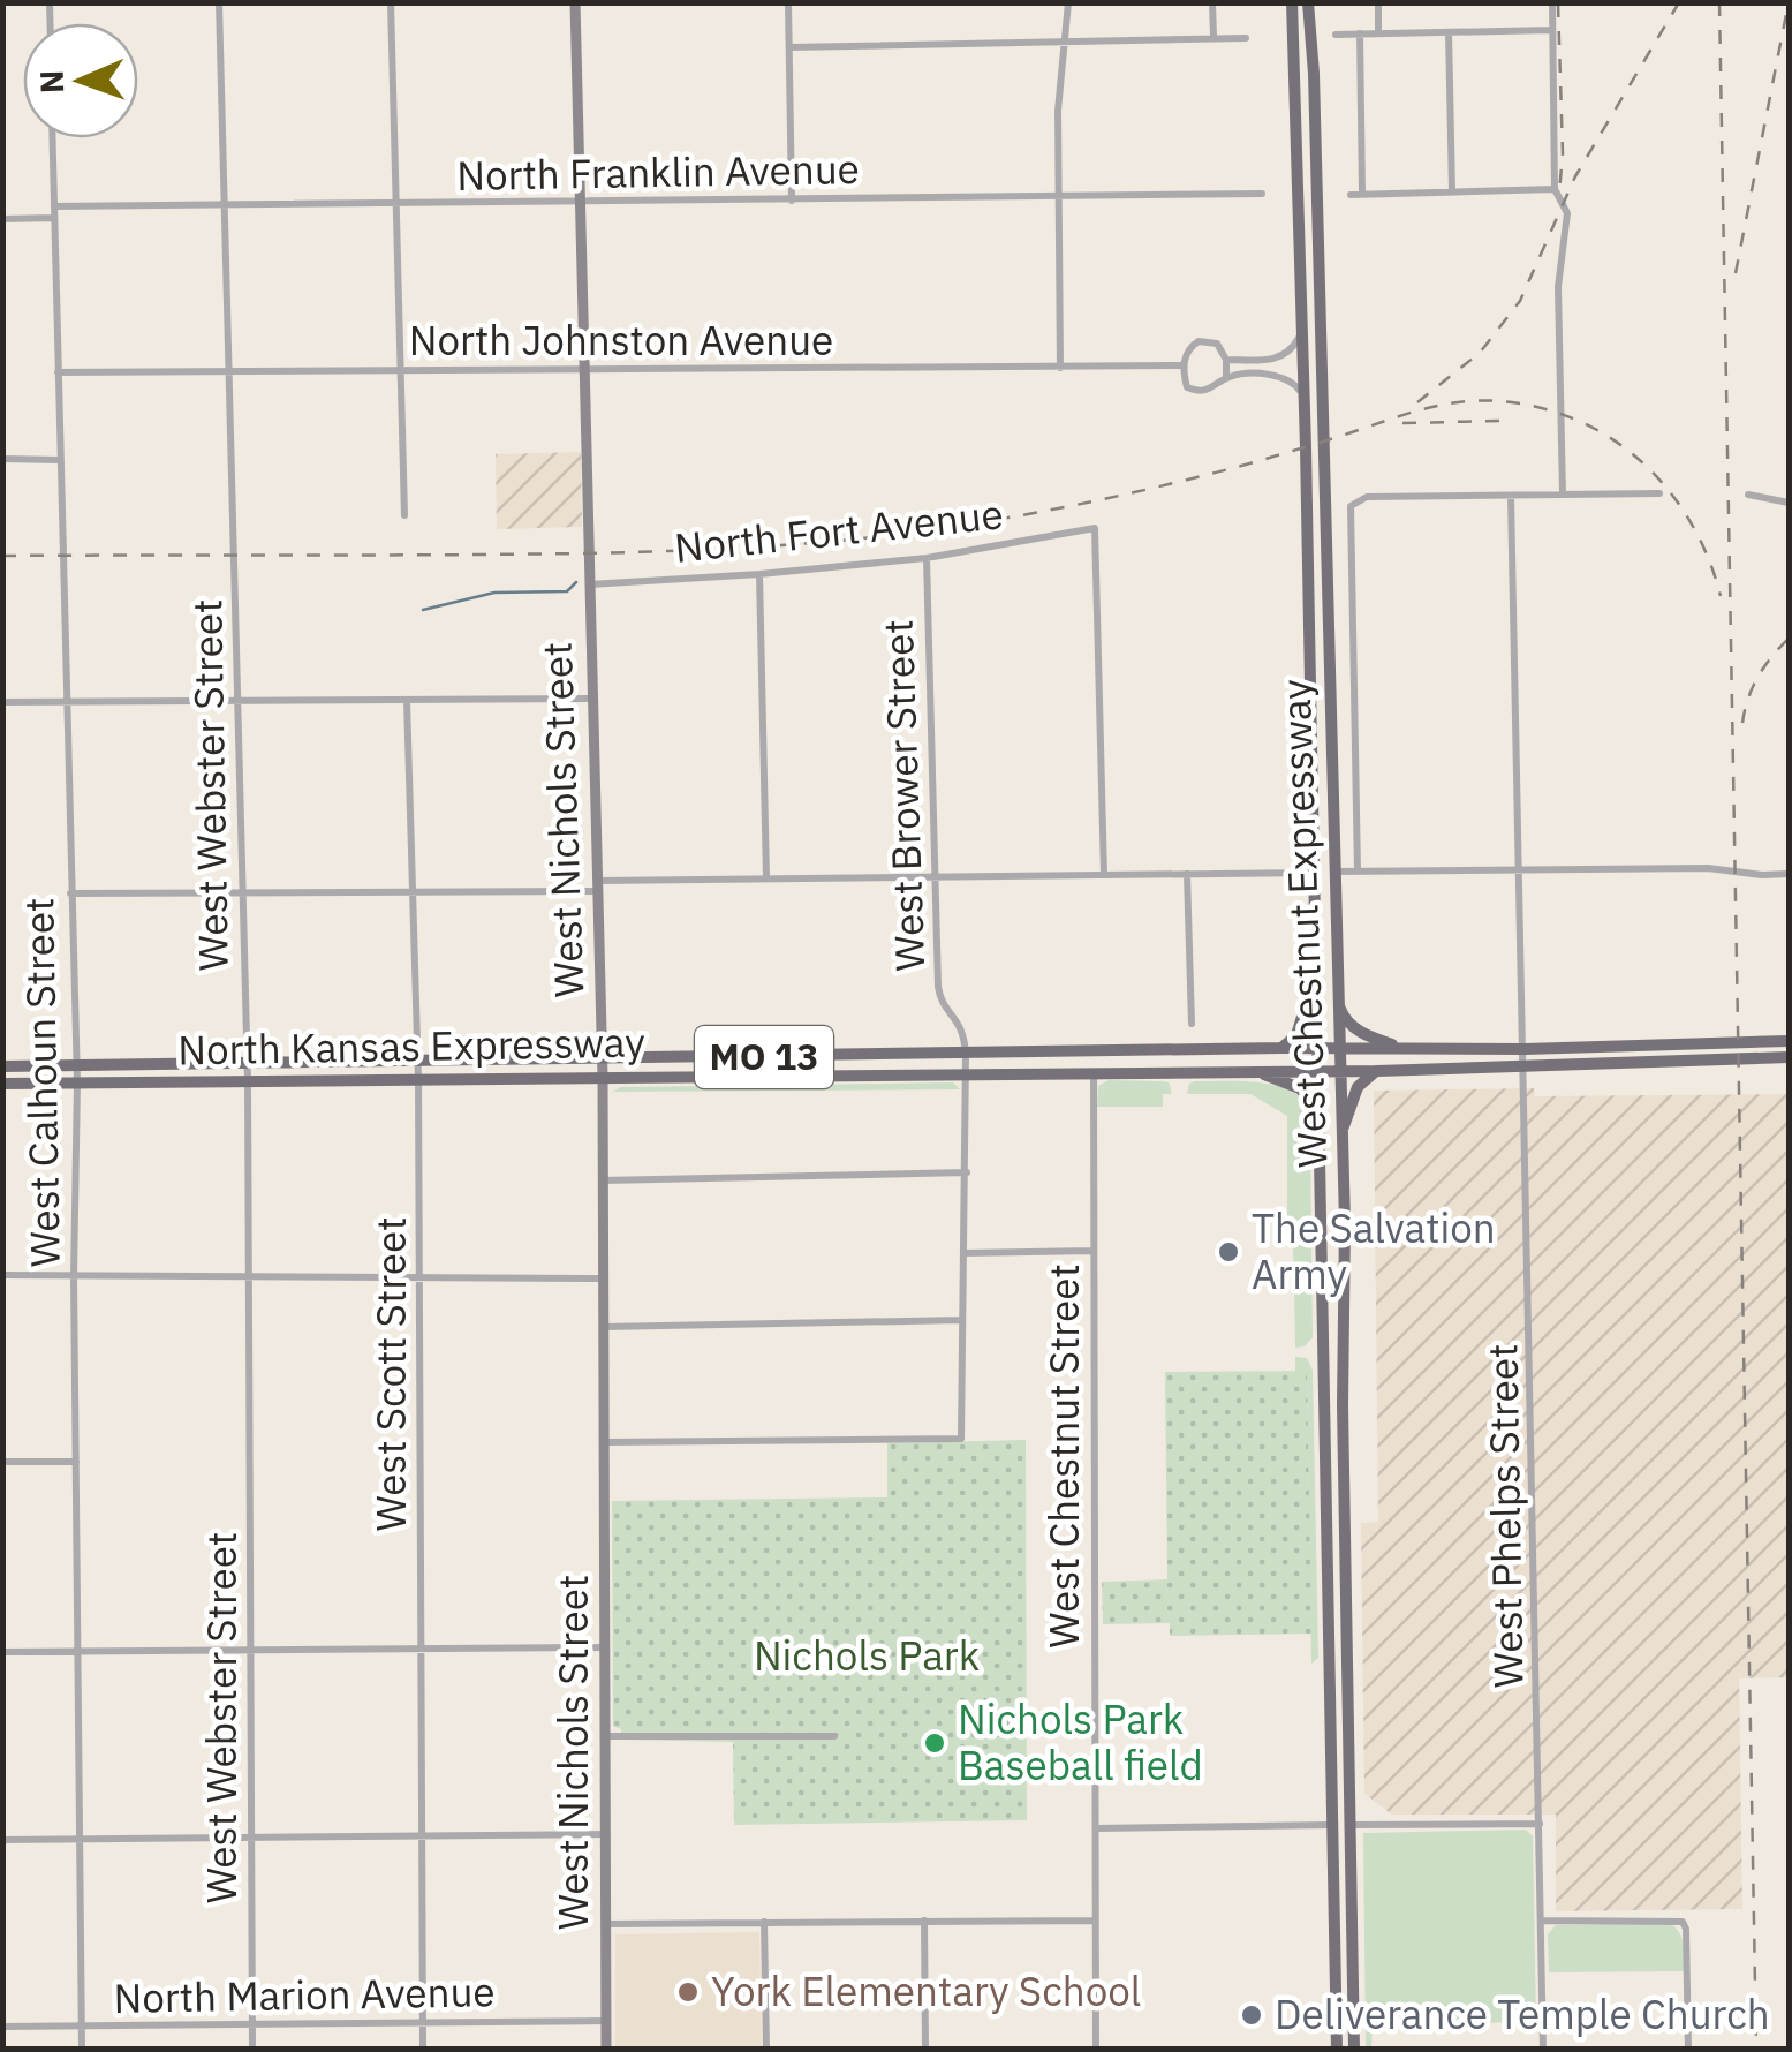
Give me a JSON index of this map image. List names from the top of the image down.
{
  "streets": {
    "main road": ["West Chestnut Expressway", "North Kansas Expressway", "MO 13"],
    "street": [
      "North Franklin Avenue",
      "North Johnston Avenue",
      "North Fort Avenue",
      "West Webster Street",
      "West Brower Street",
      "West Nichols Street",
      "West Calhoun Street",
      "West Scott Street",
      "West Chestnut Street",
      "West Phelps Street",
      "North Marion Avenue"
    ]
  },
  "crossings": [
    ["North Franklin Avenue", "West Webster Street"],
    ["North Franklin Avenue", "West Nichols Street"],
    ["North Franklin Avenue", "West Calhoun Street"],
    ["North Johnston Avenue", "West Webster Street"],
    ["North Johnston Avenue", "West Nichols Street"],
    ["North Johnston Avenue", "West Chestnut Expressway"],
    ["North Johnston Avenue", "West Calhoun Street"],
    ["North Fort Avenue", "West Brower Street"],
    ["North Fort Avenue", "West Nichols Street"],
    ["West Webster Street", "North Kansas Expressway"],
    ["West Webster Street", "North Marion Avenue"],
    ["West Brower Street", "West Nichols Street"],
    ["West Brower Street", "North Kansas Expressway"],
    ["West Nichols Street", "North Kansas Expressway"],
    ["West Nichols Street", "North Marion Avenue"],
    ["West Chestnut Expressway", "North Kansas Expressway"],
    ["North Kansas Expressway", "West Calhoun Street"],
    ["North Kansas Expressway", "West Scott Street"],
    ["North Kansas Expressway", "West Chestnut Street"],
    ["North Kansas Expressway", "West Phelps Street"],
    ["West Calhoun Street", "North Marion Avenue"],
    ["West Scott Street", "North Marion Avenue"]
  ],
  "parks": ["Nichols Park"],
  "places": [
    "The Salvation Army",
    "Nichols Park Baseball field",
    "York Elementary School",
    "Deliverance Temple Church"
  ],
  "north": "left"
}
